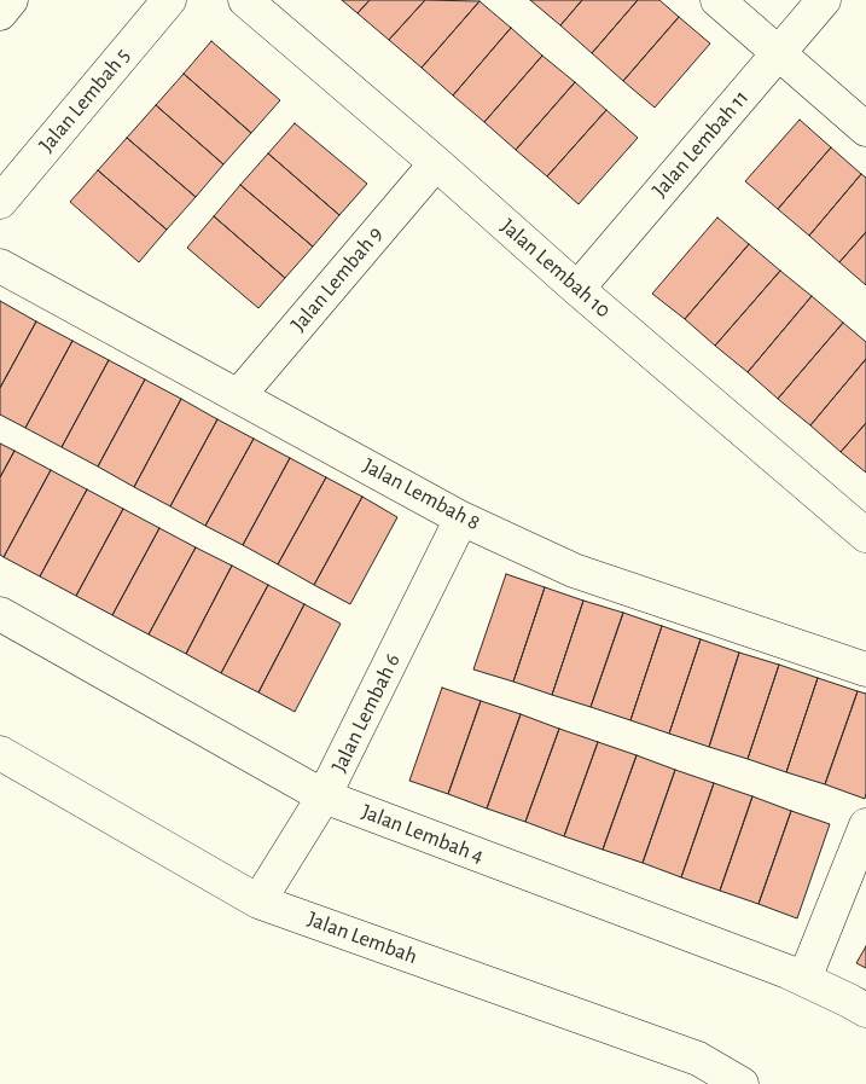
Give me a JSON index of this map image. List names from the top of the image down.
{
  "streets": {
    "street": [
      "Jalan Lembah 5",
      "Jalan Lembah 11",
      "Jalan Lembah 10",
      "Jalan Lembah 9",
      "Jalan Lembah 8",
      "Jalan Lembah 6",
      "Jalan Lembah 4",
      "Jalan Lembah"
    ]
  },
  "crossings": [
    ["Jalan Lembah 11", "Jalan Lembah 10"],
    ["Jalan Lembah 10", "Jalan Lembah 9"],
    ["Jalan Lembah 9", "Jalan Lembah 8"],
    ["Jalan Lembah 8", "Jalan Lembah 6"],
    ["Jalan Lembah 6", "Jalan Lembah 4"],
    ["Jalan Lembah 6", "Jalan Lembah"]
  ]
}
